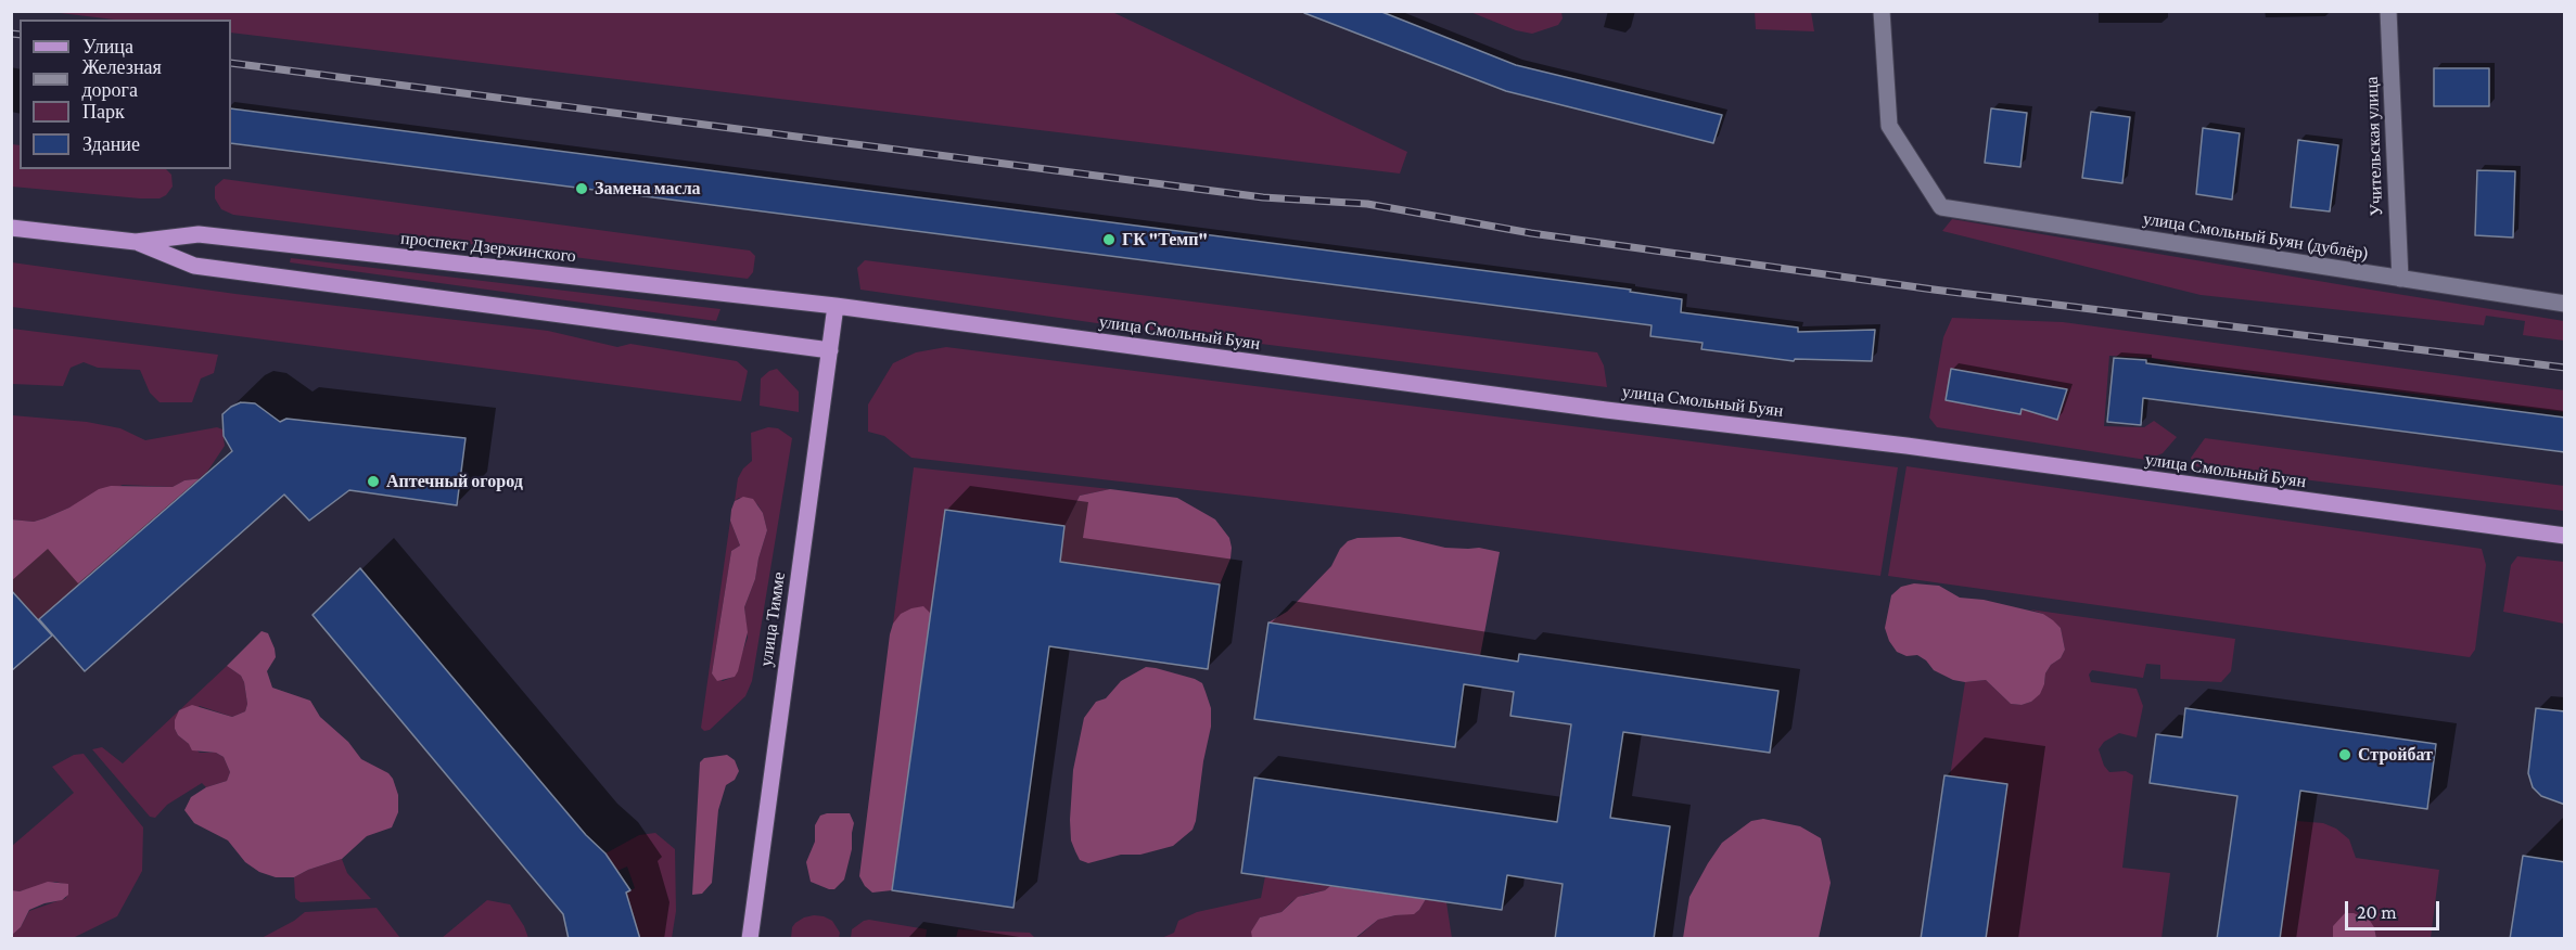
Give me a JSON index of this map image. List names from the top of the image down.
{
  "streets": {
    "main road": ["проспект Дзержинского", "улица Смольный Буян", "улица Тимме"],
    "street": ["Учительская улица", "улица Смольный Буян (дублёр)"]
  },
  "crossings": [
    ["Учительская улица", "улица Смольный Буян (дублёр)"],
    ["проспект Дзержинского", "улица Смольный Буян"],
    ["проспект Дзержинского", "улица Тимме"],
    ["улица Смольный Буян", "улица Тимме"]
  ],
  "places": [
    "Замена масла",
    "ГК \"Темп\"",
    "Аптечный огород",
    "Стройбат"
  ],
  "legend": [
    "Улица",
    "Железная дорога",
    "Парк",
    "Здание"
  ],
  "scale_bar": "20 m"
}
